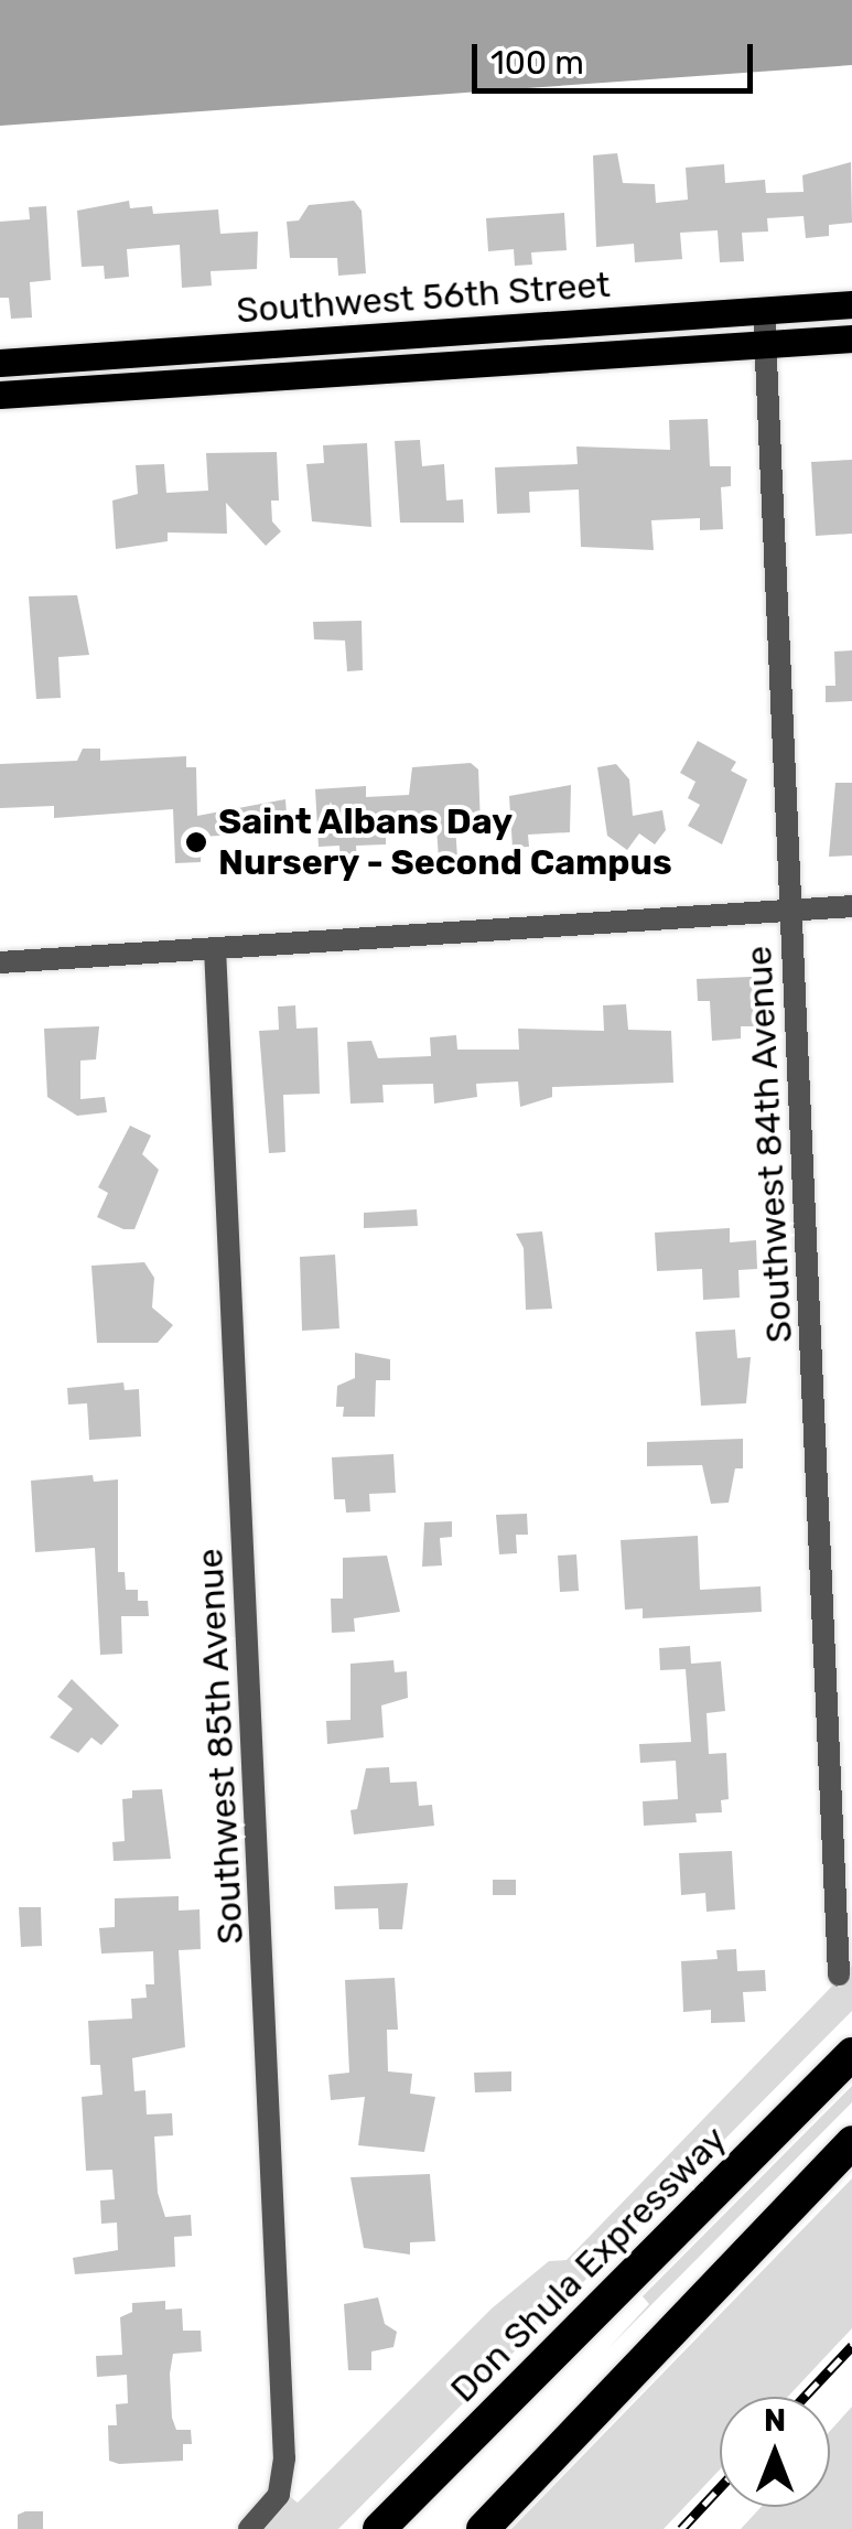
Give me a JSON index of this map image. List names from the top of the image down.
{
  "streets": {
    "highway": ["Don Shula Expressway"],
    "main road": ["Southwest 56th Street"],
    "street": ["Southwest 84th Avenue", "Southwest 85th Avenue"]
  },
  "crossings": [
    ["Southwest 56th Street", "Southwest 84th Avenue"]
  ],
  "places": ["Saint Albans Day Nursery - Second Campus"],
  "scale_bar": "100 m",
  "north": "top"
}
